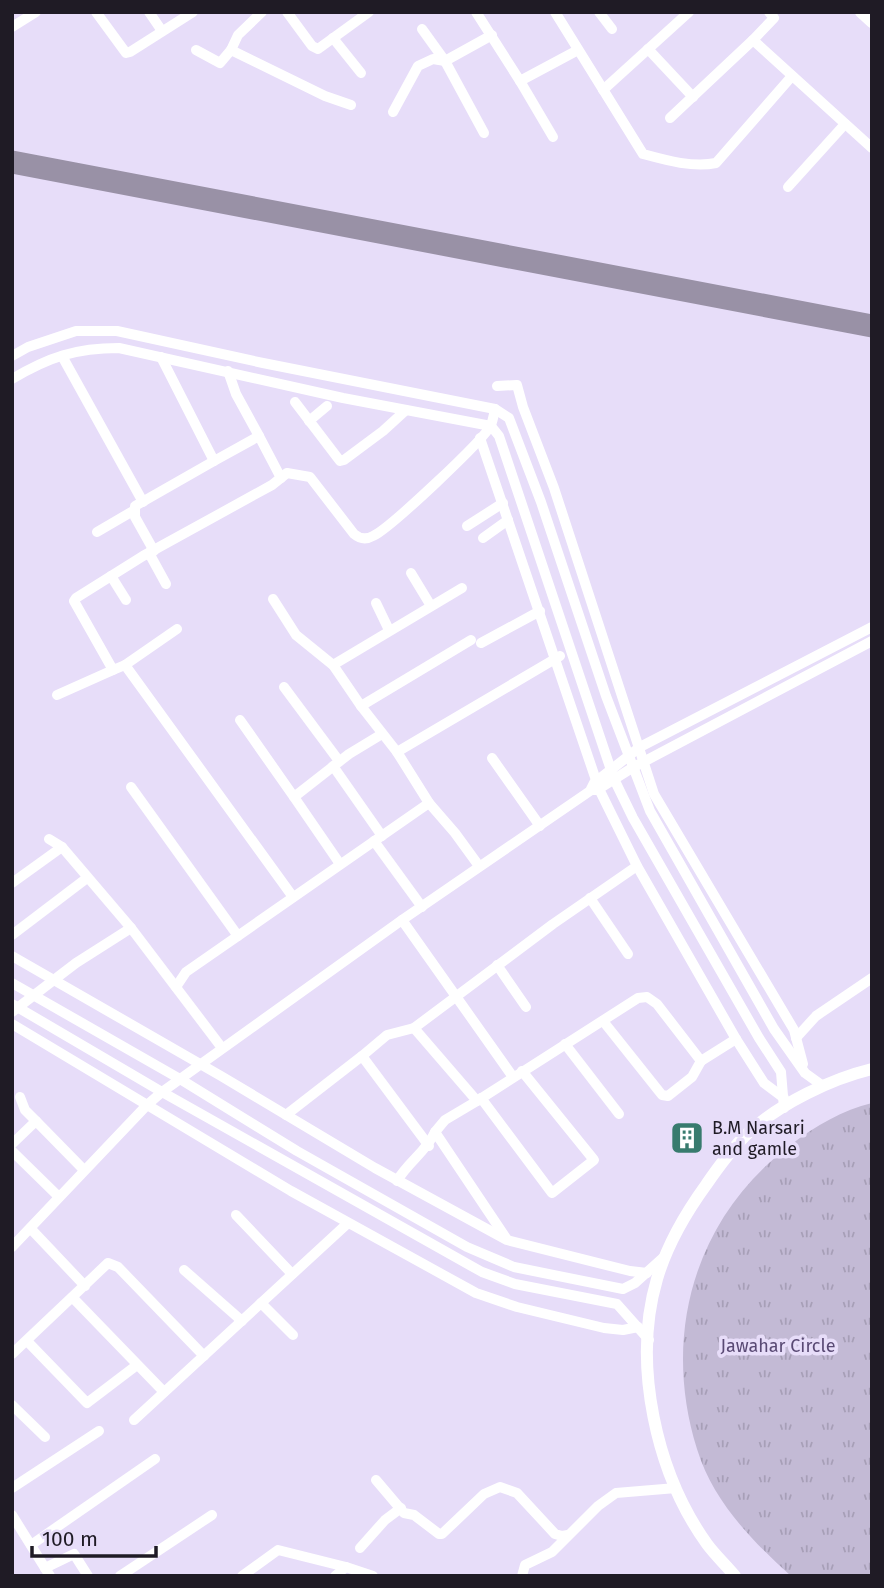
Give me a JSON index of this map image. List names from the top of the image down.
{
  "parks": ["Jawahar Circle"],
  "places": {
    "building": ["B.M Narsari and gamle"]
  },
  "scale_bar": "100 m"
}
